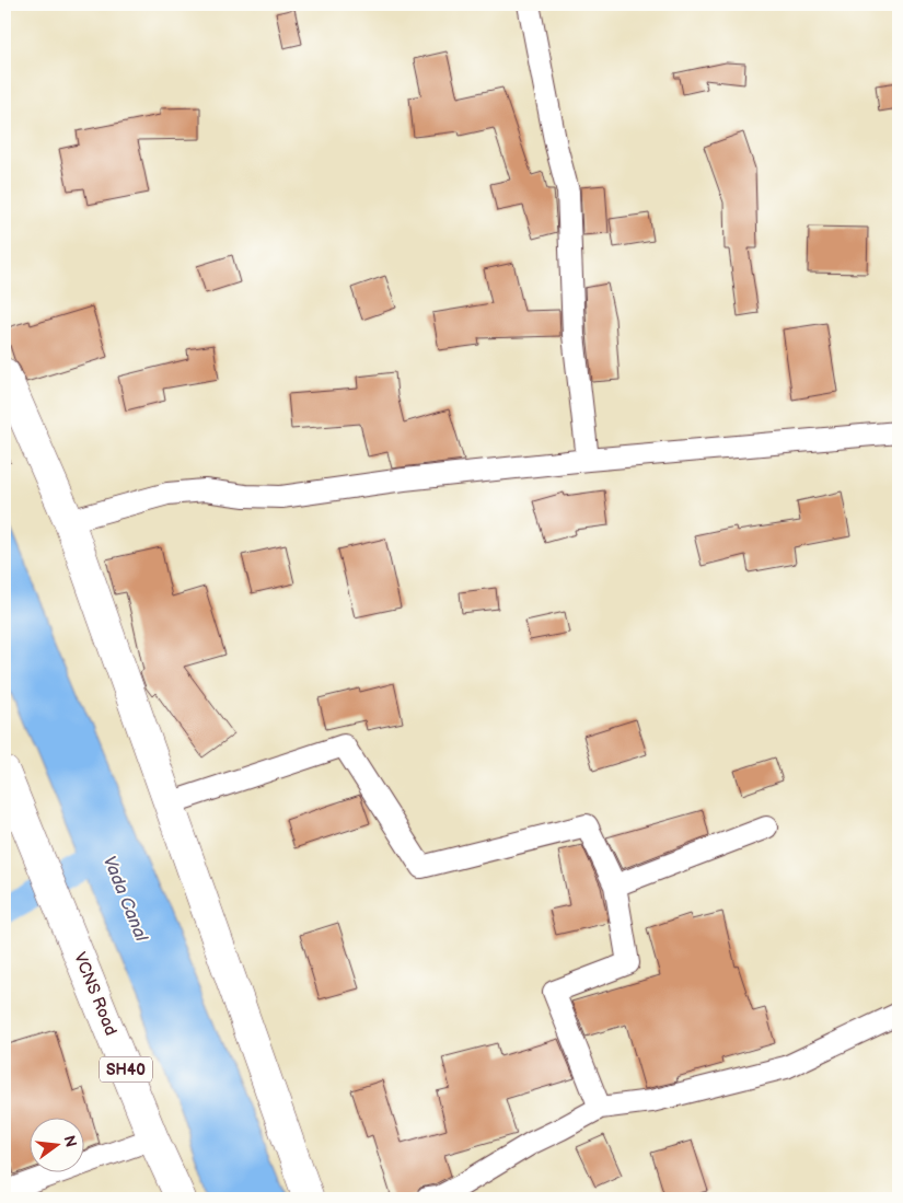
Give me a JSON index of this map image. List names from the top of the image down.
{
  "streets": {
    "main road": ["VCNS Road", "SH40"]
  },
  "water": ["Vada Canal"],
  "north": "right"
}
